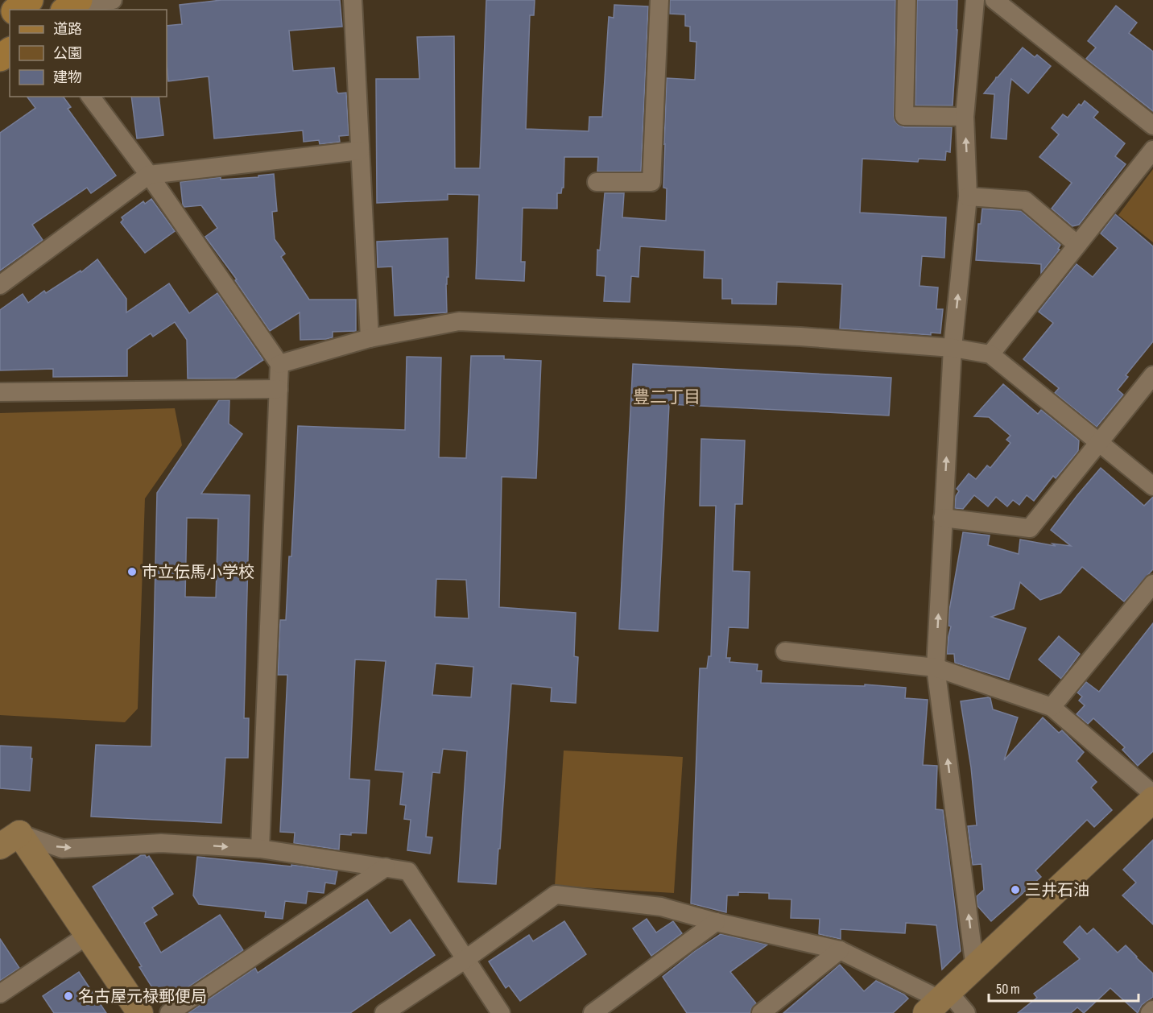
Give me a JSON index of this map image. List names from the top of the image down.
{
  "districts": ["豊二丁目"],
  "places": ["市立伝馬小学校", "三井石油", "名古屋元禄郵便局"],
  "legend": ["道路", "公園", "建物"],
  "scale_bar": "50 m"
}
